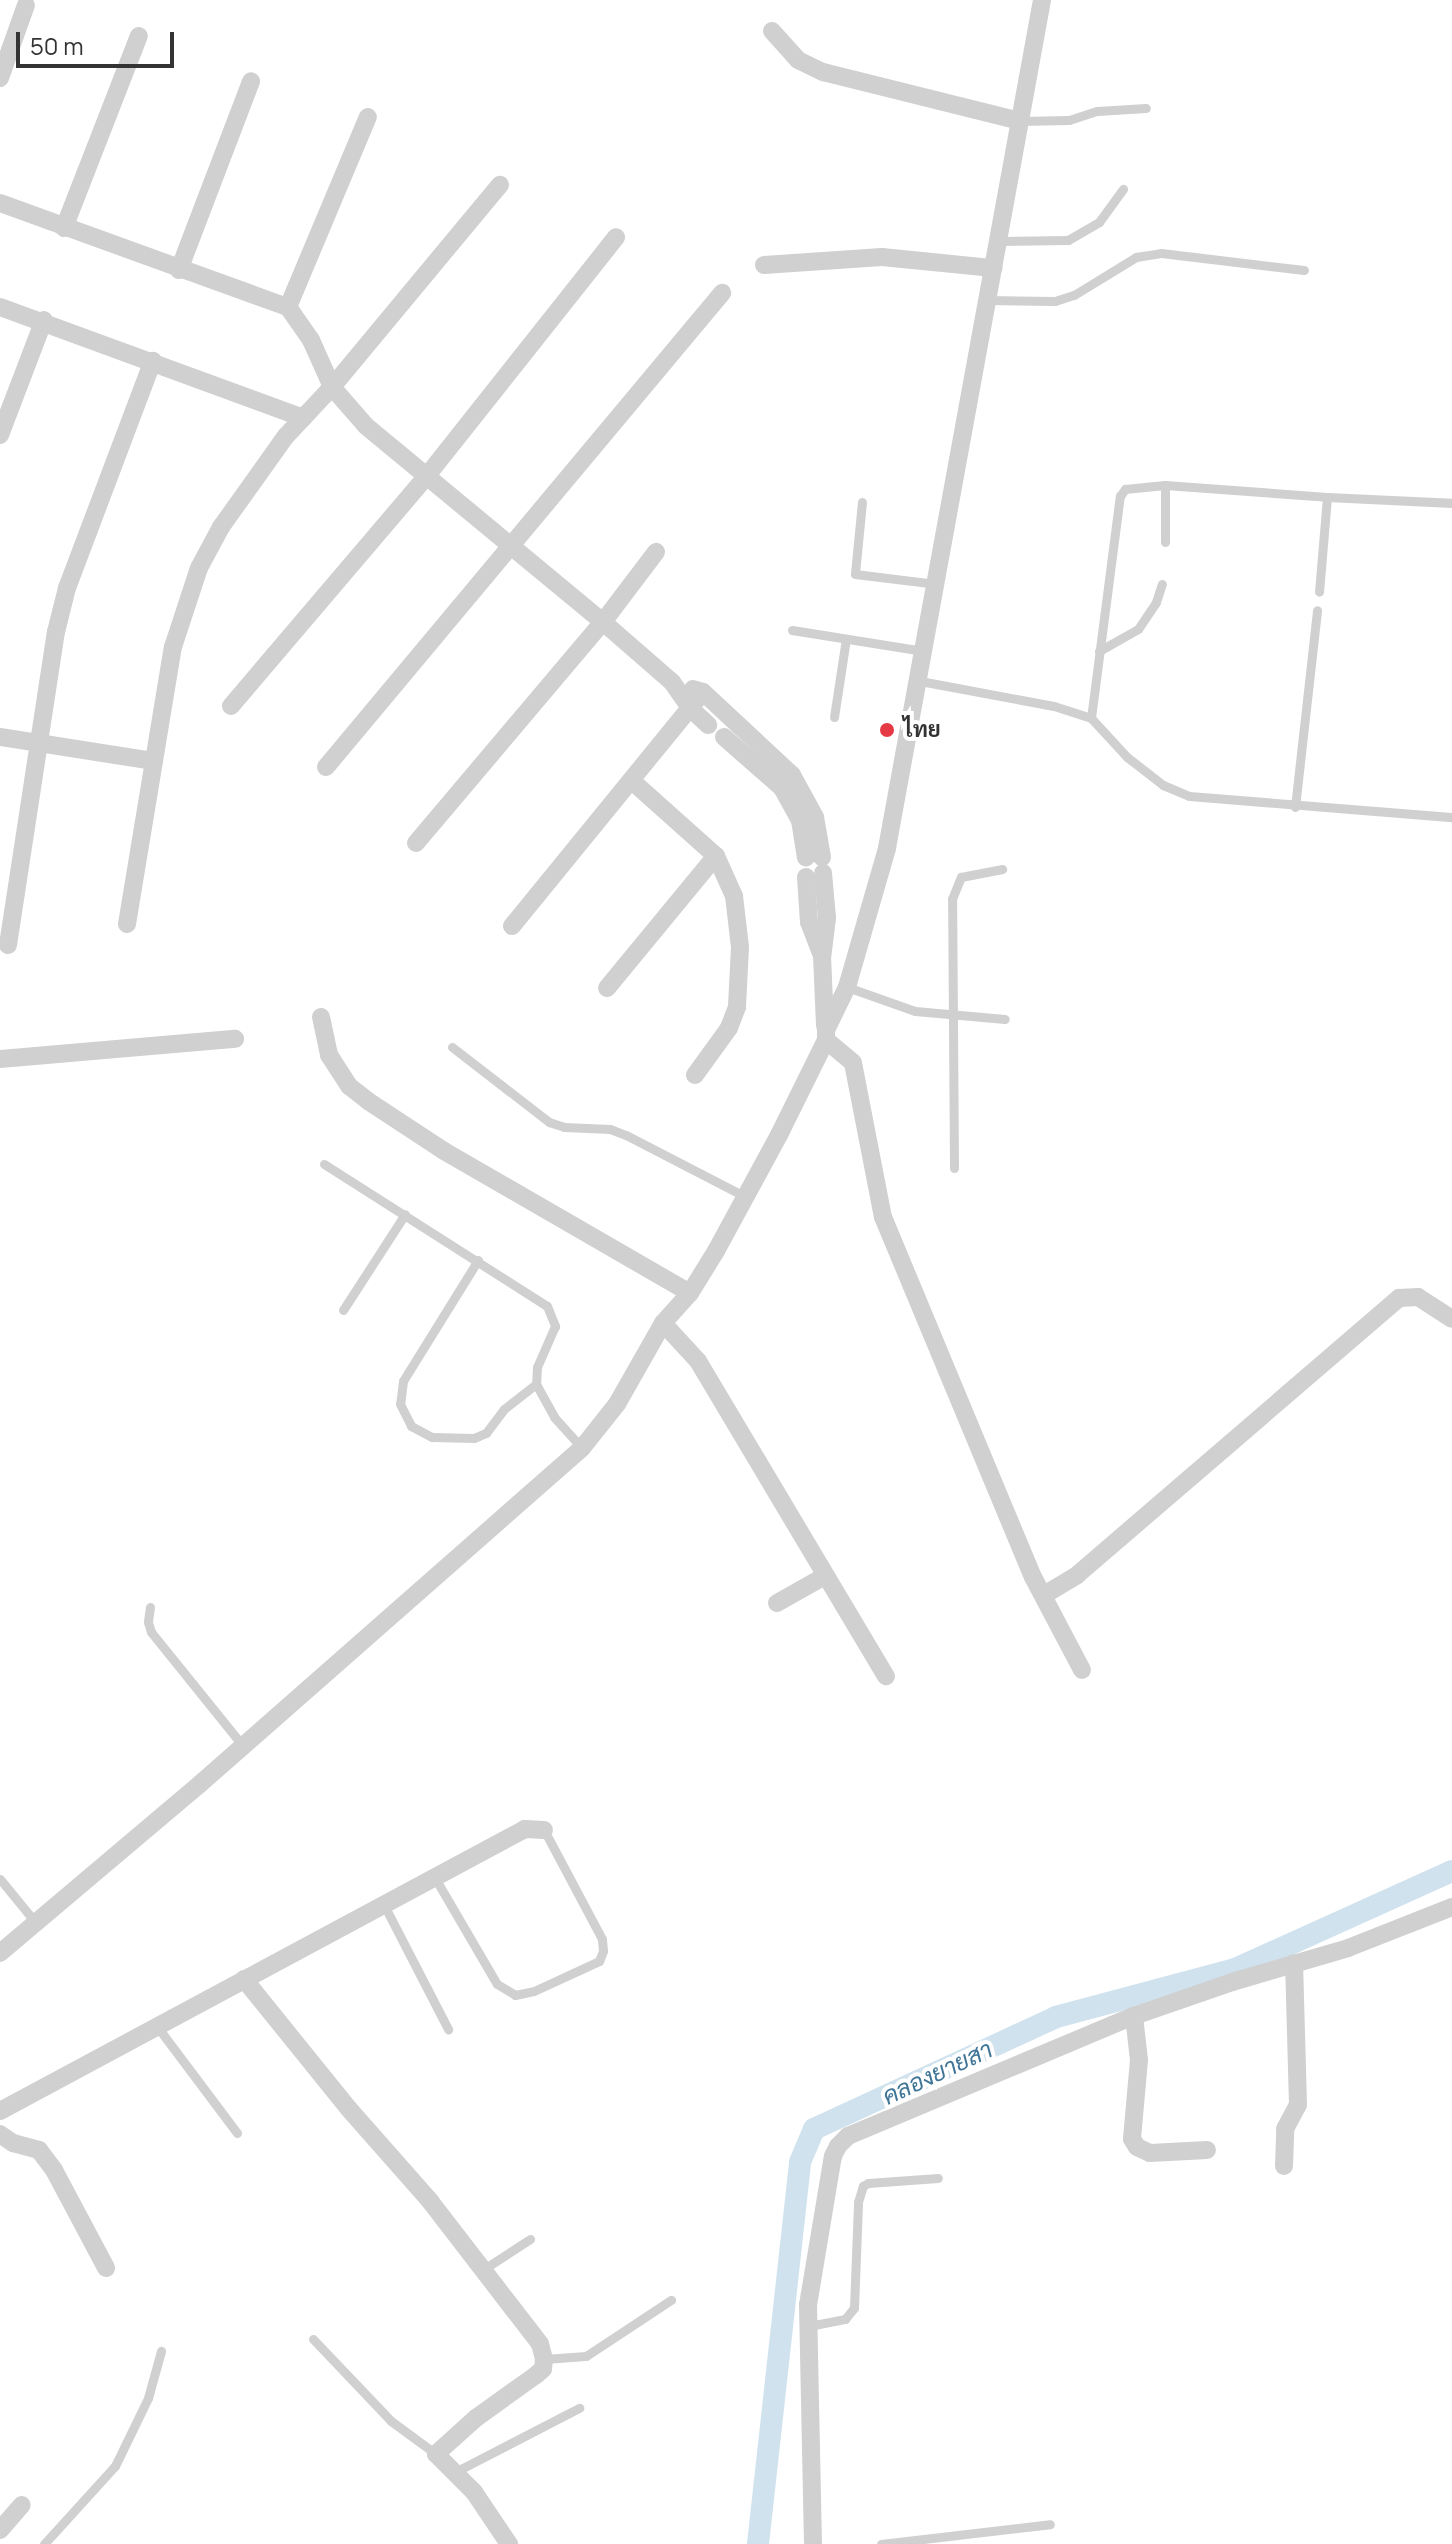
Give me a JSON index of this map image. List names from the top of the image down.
{
  "water": ["คลองยายสา"],
  "places": ["ไทย"],
  "scale_bar": "50 m"
}
